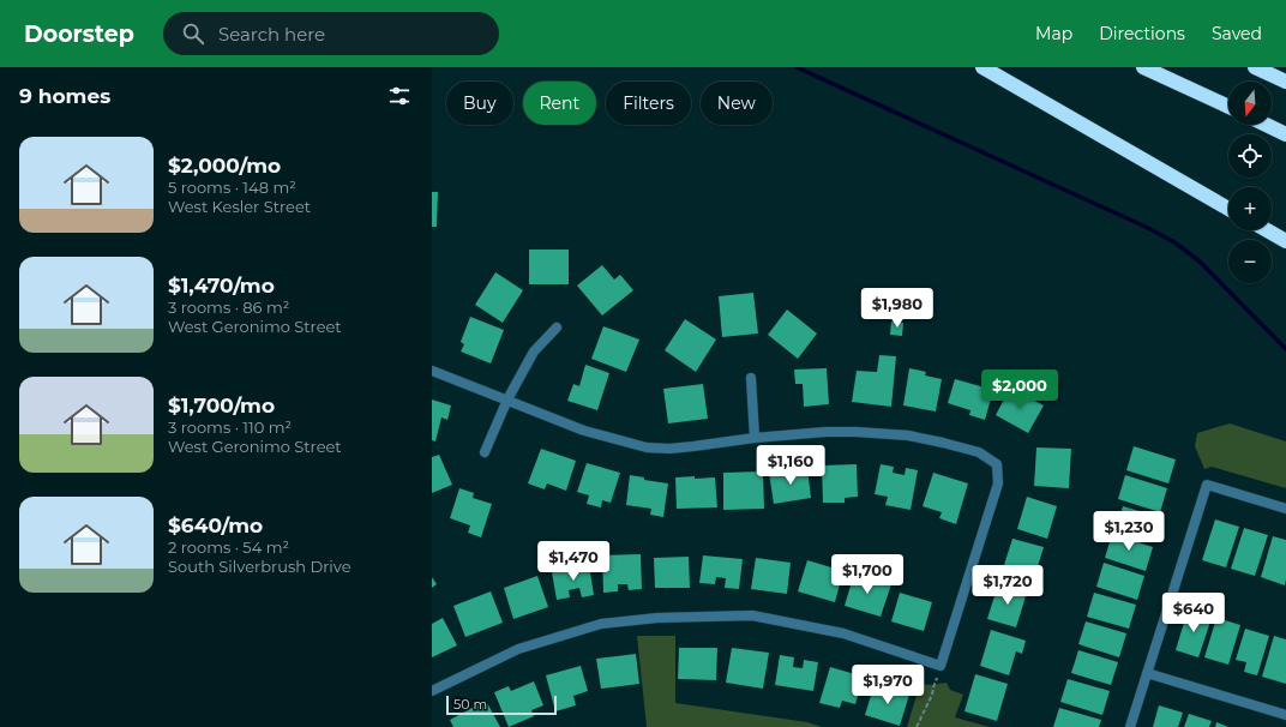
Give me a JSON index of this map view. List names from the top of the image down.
{
  "scale_bar": "50 m",
  "north": "bottom",
  "page": {
    "header": "Doorstep",
    "search": "Search here",
    "nav": ["Map", "Directions", "Saved"],
    "heading": "9 homes",
    "map_buttons": ["+", "−"],
    "chip": [
      "Buy",
      "Rent",
      "Filters",
      "New"
    ],
    "list": [
      {
        "name": "$2,000/mo",
        "note": "5 rooms · 148 m² · West Kesler Street"
      },
      {
        "name": "$1,470/mo",
        "note": "3 rooms · 86 m² · West Geronimo Street"
      },
      {
        "name": "$1,700/mo",
        "note": "3 rooms · 110 m² · West Geronimo Street"
      },
      {
        "name": "$640/mo",
        "note": "2 rooms · 54 m² · South Silverbrush Drive"
      }
    ],
    "price": [
      "$1,980",
      "$2,000",
      "$1,160",
      "$1,230",
      "$1,470",
      "$1,700",
      "$1,720",
      "$640",
      "$1,970"
    ],
    "scale": "50 m"
  }
}
